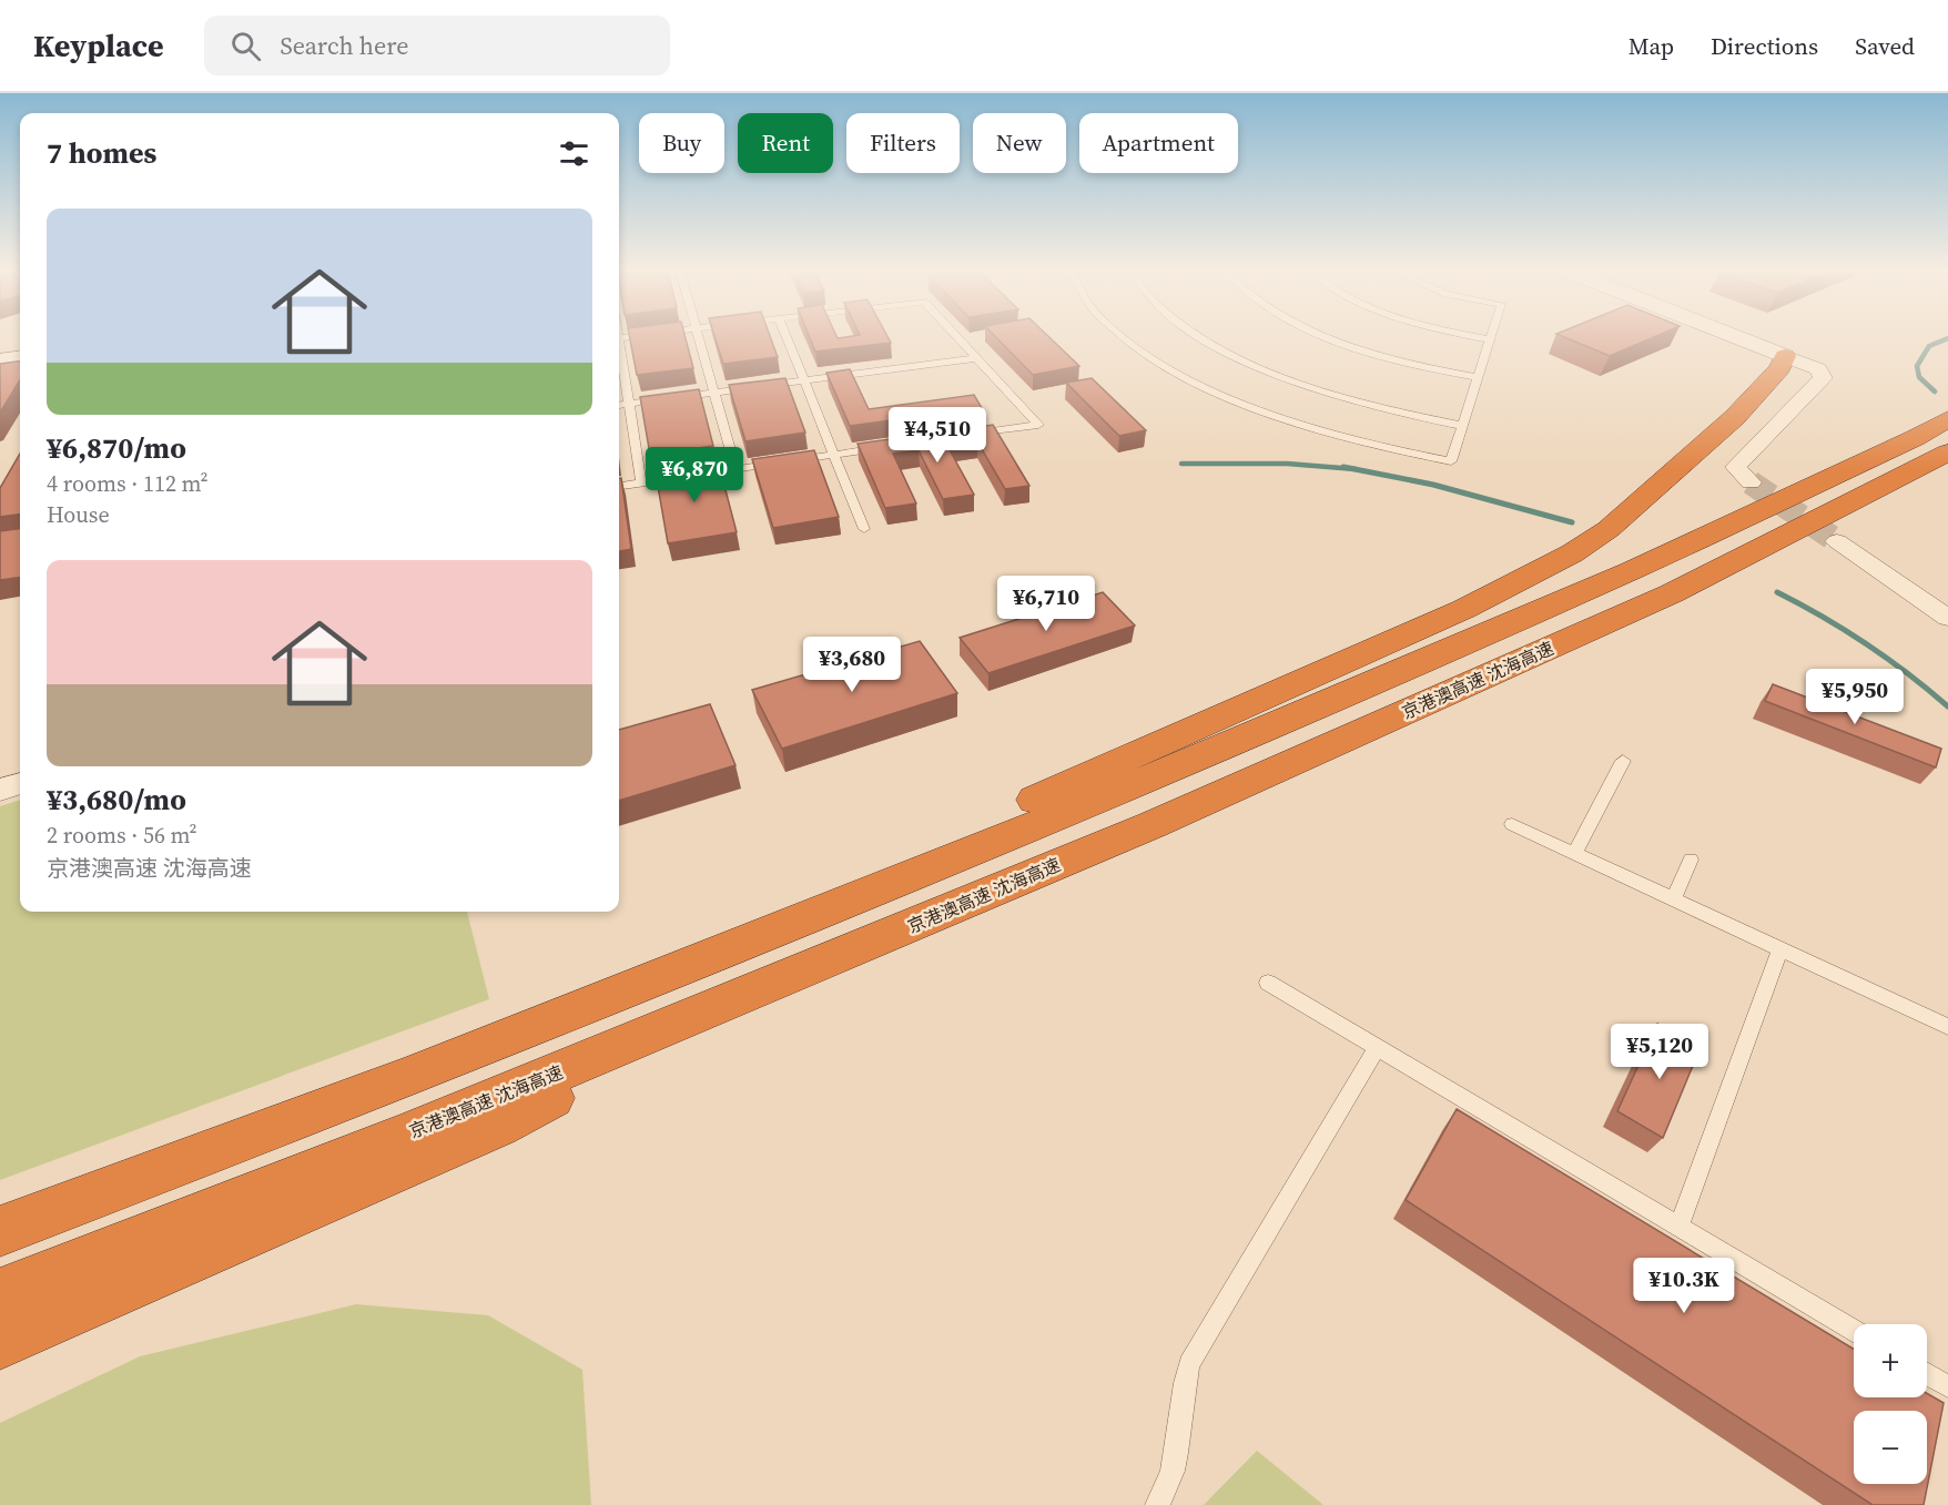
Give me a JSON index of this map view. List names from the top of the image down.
{
  "streets": {
    "highway": ["京港澳高速 沈海高速"]
  },
  "page": {
    "header": "Keyplace",
    "search": "Search here",
    "nav": ["Map", "Directions", "Saved"],
    "chip": [
      "Buy",
      "Rent",
      "Filters",
      "New",
      "Apartment"
    ],
    "heading": "7 homes",
    "list": [
      {
        "name": "¥6,870/mo",
        "note": "4 rooms · 112 m² · House"
      },
      {
        "name": "¥3,680/mo",
        "note": "2 rooms · 56 m² · 京港澳高速 沈海高速"
      }
    ],
    "price": [
      "¥4,510",
      "¥6,870",
      "¥6,710",
      "¥3,680",
      "¥5,950",
      "¥5,120",
      "¥10.3K"
    ],
    "map_buttons": ["+", "−"]
  }
}
